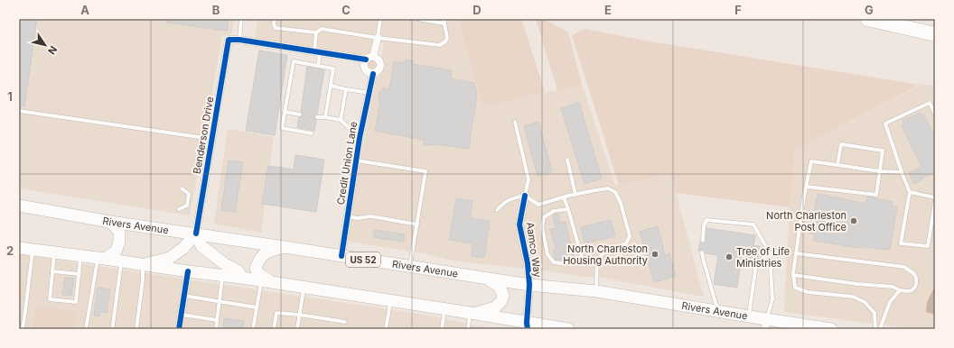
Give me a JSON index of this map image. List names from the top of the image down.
{
  "streets": {
    "main road": ["Rivers Avenue", "US 52"],
    "street": ["Benderson Drive", "Credit Union Lane", "Aamco Way"]
  },
  "crossings": [
    ["Benderson Drive", "Rivers Avenue"],
    ["Credit Union Lane", "Rivers Avenue"],
    ["Rivers Avenue", "Aamco Way"]
  ],
  "places": ["North Charleston Post Office", "North Charleston Housing Authority", "Tree of Life Ministries"],
  "north": "bottom right",
  "grid": {
    "columns": [
      "A",
      "B",
      "C",
      "D",
      "E",
      "F",
      "G"
    ],
    "rows": ["1", "2"]
  }
}
